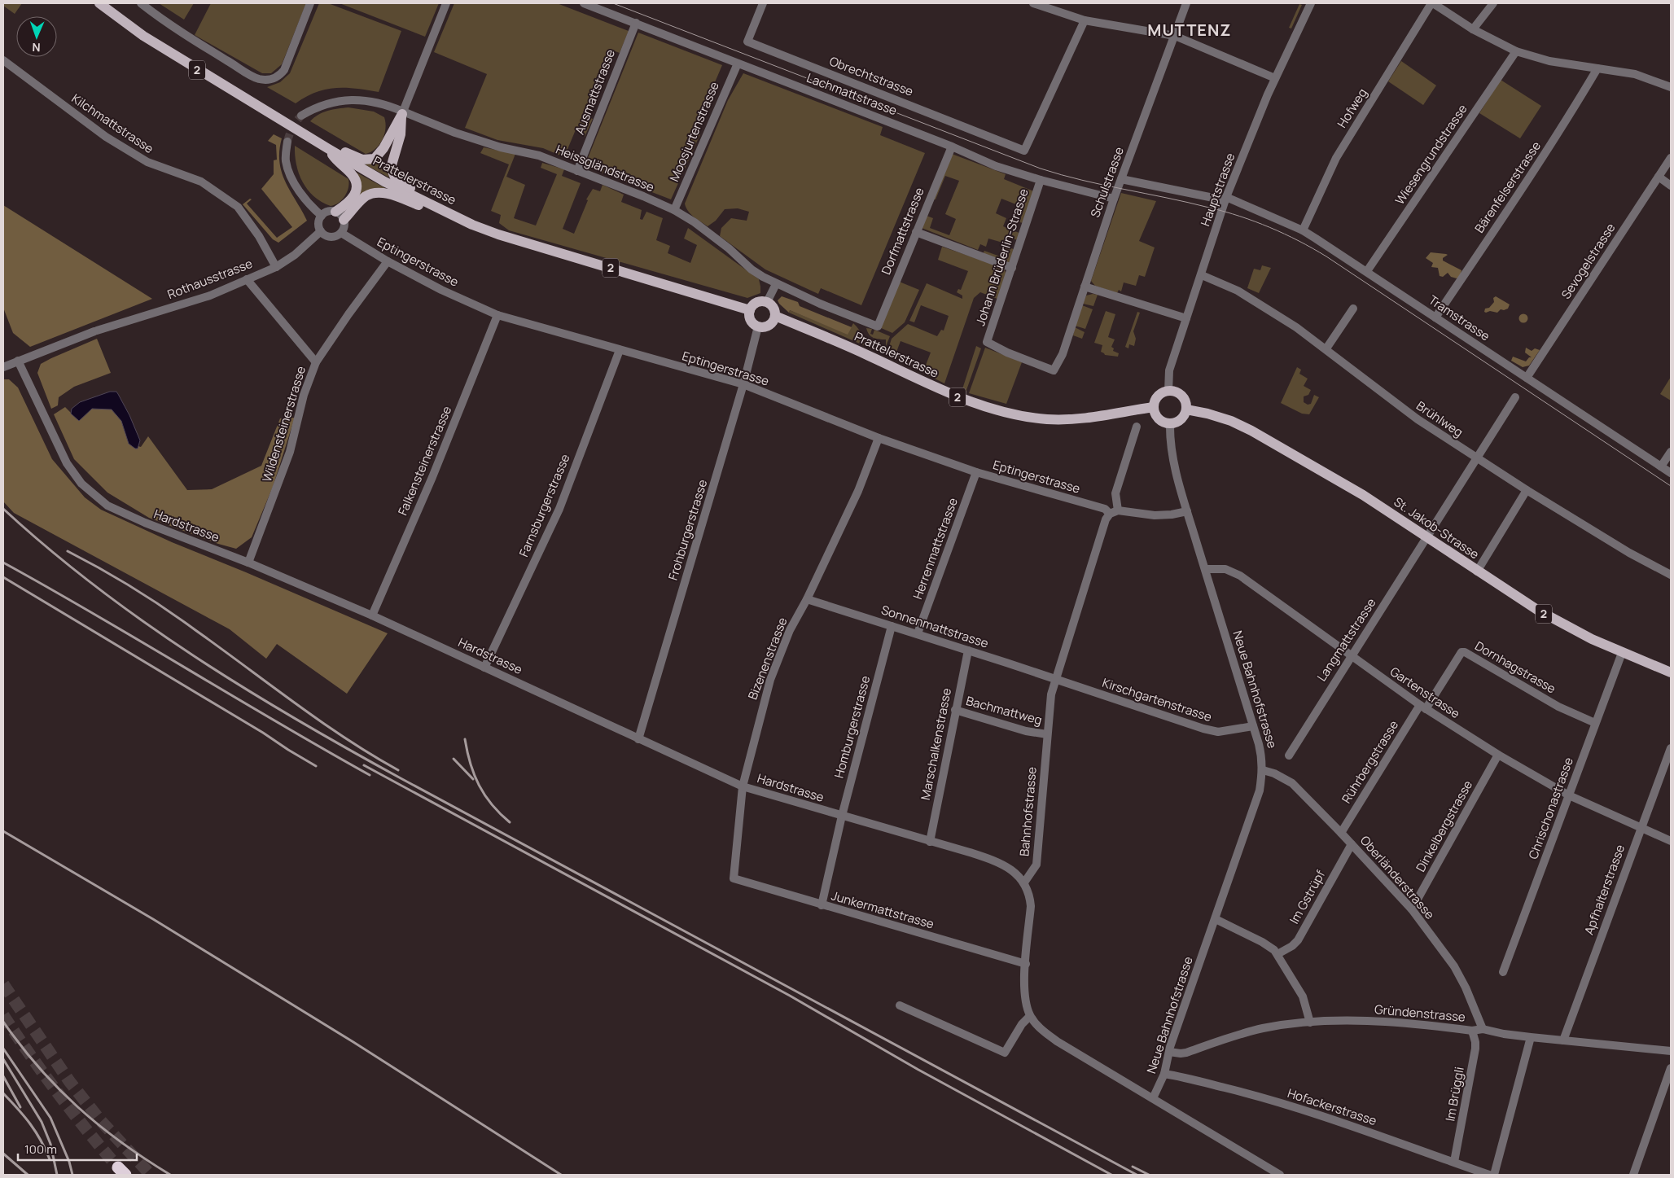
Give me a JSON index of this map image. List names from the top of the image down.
{
  "streets": {
    "main road": ["2", "Prattelerstrasse", "St. Jakob-Strasse"],
    "street": [
      "Obrechtstrasse",
      "Ausmattstrasse",
      "Lachmattstrasse",
      "Hofweg",
      "Kilchmattstrasse",
      "Moosjurtenstrasse",
      "Wiesengrundstrasse",
      "Heissgländstrasse",
      "Schulstrasse",
      "Bärenfelserstrasse",
      "Hauptstrasse",
      "Dorfmattstrasse",
      "Johann Brüderlin-Strasse",
      "Sevogelstrasse",
      "Eptingerstrasse",
      "Rothausstrasse",
      "Tramstrasse",
      "Brühlweg",
      "Wildensteinerstrasse",
      "Falkensteinerstrasse",
      "Farnsburgerstrasse",
      "Hardstrasse",
      "Frohburgerstrasse",
      "Herrenmattstrasse",
      "Sonnenmattstrasse",
      "Langmattstrasse",
      "Bizenenstrasse",
      "Dornhagstrasse",
      "Neue Bahnhofstrasse",
      "Gartenstrasse",
      "Kirschgartenstrasse",
      "Bachmattweg",
      "Homburgerstrasse",
      "Marschalkenstrasse",
      "Rührbergstrasse",
      "Chrischonastrasse",
      "Bahnhofstrasse",
      "Dinkelbergstrasse",
      "Oberländerstrasse",
      "Apfhalterstrasse",
      "Im Gstrüpf",
      "Junkermattstrasse",
      "Gründenstrasse",
      "Im Brüggli",
      "Hofackerstrasse"
    ]
  },
  "crossings": [
    ["Ausmattstrasse", "Lachmattstrasse"],
    ["Ausmattstrasse", "Heissgländstrasse"],
    ["Lachmattstrasse", "Moosjurtenstrasse"],
    ["Lachmattstrasse", "Schulstrasse"],
    ["Lachmattstrasse", "Dorfmattstrasse"],
    ["Lachmattstrasse", "Johann Brüderlin-Strasse"],
    ["Hofweg", "Tramstrasse"],
    ["Kilchmattstrasse", "Rothausstrasse"],
    ["Moosjurtenstrasse", "Heissgländstrasse"],
    ["Wiesengrundstrasse", "Tramstrasse"],
    ["Heissgländstrasse", "Dorfmattstrasse"],
    ["Prattelerstrasse", "Hauptstrasse"],
    ["Prattelerstrasse", "St. Jakob-Strasse"],
    ["Prattelerstrasse", "Frohburgerstrasse"],
    ["Prattelerstrasse", "Neue Bahnhofstrasse"],
    ["Schulstrasse", "Johann Brüderlin-Strasse"],
    ["Schulstrasse", "Tramstrasse"],
    ["Bärenfelserstrasse", "Tramstrasse"],
    ["Hauptstrasse", "Tramstrasse"],
    ["Hauptstrasse", "Brühlweg"],
    ["Hauptstrasse", "St. Jakob-Strasse"],
    ["Hauptstrasse", "Neue Bahnhofstrasse"],
    ["Sevogelstrasse", "Tramstrasse"],
    ["Eptingerstrasse", "Rothausstrasse"],
    ["Eptingerstrasse", "Wildensteinerstrasse"],
    ["Eptingerstrasse", "Falkensteinerstrasse"],
    ["Eptingerstrasse", "Farnsburgerstrasse"],
    ["Eptingerstrasse", "Frohburgerstrasse"],
    ["Eptingerstrasse", "Herrenmattstrasse"],
    ["Eptingerstrasse", "Bizenenstrasse"],
    ["Eptingerstrasse", "Bahnhofstrasse"],
    ["Rothausstrasse", "Hardstrasse"],
    ["Wildensteinerstrasse", "Hardstrasse"],
    ["Falkensteinerstrasse", "Hardstrasse"],
    ["Farnsburgerstrasse", "Hardstrasse"],
    ["Hardstrasse", "Frohburgerstrasse"],
    ["Hardstrasse", "Bizenenstrasse"],
    ["Hardstrasse", "Homburgerstrasse"],
    ["Hardstrasse", "Marschalkenstrasse"],
    ["Hardstrasse", "Bahnhofstrasse"],
    ["St. Jakob-Strasse", "Langmattstrasse"],
    ["St. Jakob-Strasse", "Neue Bahnhofstrasse"],
    ["St. Jakob-Strasse", "Chrischonastrasse"],
    ["Herrenmattstrasse", "Sonnenmattstrasse"],
    ["Sonnenmattstrasse", "Bizenenstrasse"],
    ["Sonnenmattstrasse", "Kirschgartenstrasse"],
    ["Sonnenmattstrasse", "Homburgerstrasse"],
    ["Sonnenmattstrasse", "Marschalkenstrasse"],
    ["Sonnenmattstrasse", "Bahnhofstrasse"],
    ["Langmattstrasse", "Gartenstrasse"],
    ["Bizenenstrasse", "Junkermattstrasse"],
    ["Dornhagstrasse", "Gartenstrasse"],
    ["Dornhagstrasse", "Rührbergstrasse"],
    ["Dornhagstrasse", "Chrischonastrasse"],
    ["Neue Bahnhofstrasse", "Gartenstrasse"],
    ["Neue Bahnhofstrasse", "Kirschgartenstrasse"],
    ["Neue Bahnhofstrasse", "Oberländerstrasse"],
    ["Neue Bahnhofstrasse", "Gründenstrasse"],
    ["Neue Bahnhofstrasse", "Hofackerstrasse"],
    ["Gartenstrasse", "Rührbergstrasse"],
    ["Gartenstrasse", "Chrischonastrasse"],
    ["Gartenstrasse", "Dinkelbergstrasse"],
    ["Gartenstrasse", "Apfhalterstrasse"],
    ["Kirschgartenstrasse", "Bahnhofstrasse"],
    ["Bachmattweg", "Marschalkenstrasse"],
    ["Bachmattweg", "Bahnhofstrasse"],
    ["Homburgerstrasse", "Junkermattstrasse"],
    ["Rührbergstrasse", "Oberländerstrasse"],
    ["Dinkelbergstrasse", "Oberländerstrasse"],
    ["Oberländerstrasse", "Im Gstrüpf"],
    ["Oberländerstrasse", "Gründenstrasse"],
    ["Apfhalterstrasse", "Gründenstrasse"],
    ["Gründenstrasse", "Im Brüggli"],
    ["Im Brüggli", "Hofackerstrasse"]
  ],
  "districts": ["MUTTENZ"],
  "scale_bar": "100 m",
  "north": "bottom"
}
